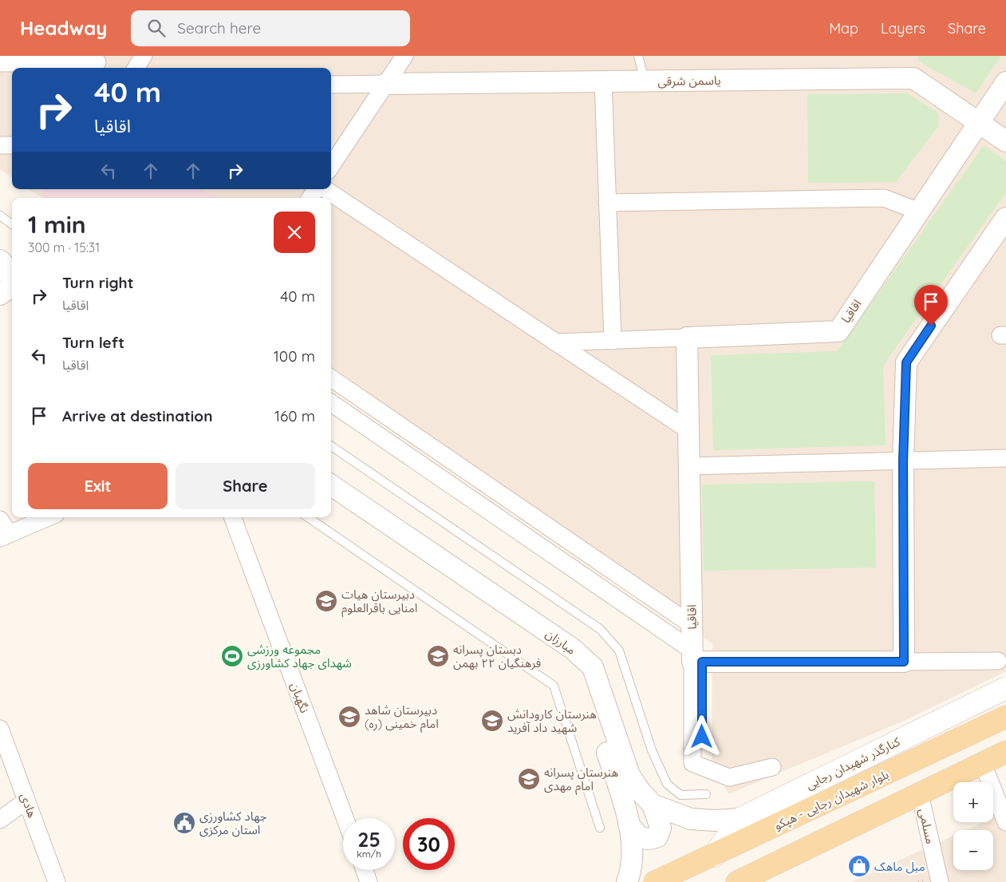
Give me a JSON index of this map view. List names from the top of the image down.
{
  "streets": {
    "main road": ["کنارگذر شهیدان رجایی", "بلوار شهیدان رجایی - هپکو"],
    "street": [
      "یاسمن شرقی",
      "اقاقیا",
      "مبارزان",
      "نگهبان",
      "هادی",
      "مسلمی"
    ]
  },
  "crossings": [
    ["یاسمن شرقی", "اقاقیا"],
    ["مبارزان", "کنارگذر شهیدان رجایی"],
    ["کنارگذر شهیدان رجایی", "بلوار شهیدان رجایی - هپکو"]
  ],
  "places": {
    "school or university": [
      "دبیرستان هیات امنایی باقرالعلوم",
      "دبستان پسرانه فرهنگیان ۲۲ بهمن",
      "دبیرستان شاهد امام خمینی (ره)",
      "هنرستان کارودانش شهید داد آفرید",
      "هنرستان پسرانه امام مهدی"
    ],
    "sports": ["مجموعه ورزشی شهدای جهاد کشاورزی"],
    "public building": ["جهاد کشاورزی استان مرکزی"],
    "shop": ["مبل ماهک"]
  },
  "page": {
    "header": "Headway",
    "search": "Search here",
    "nav": ["Map", "Layers", "Share"],
    "turn": ["40 m", "اقاقیا"],
    "heading": ["1 min", "300 m · 15:31"],
    "list": [
      {
        "name": "Turn right",
        "note": "اقاقیا",
        "value": "40 m"
      },
      {
        "name": "Turn left",
        "note": "اقاقیا",
        "value": "100 m"
      },
      {
        "name": "Arrive at destination",
        "value": "160 m"
      }
    ],
    "buttons": ["Exit", "Share"],
    "map_buttons": ["+", "−"],
    "speed": "25 km/h",
    "limit": "30"
  }
}
